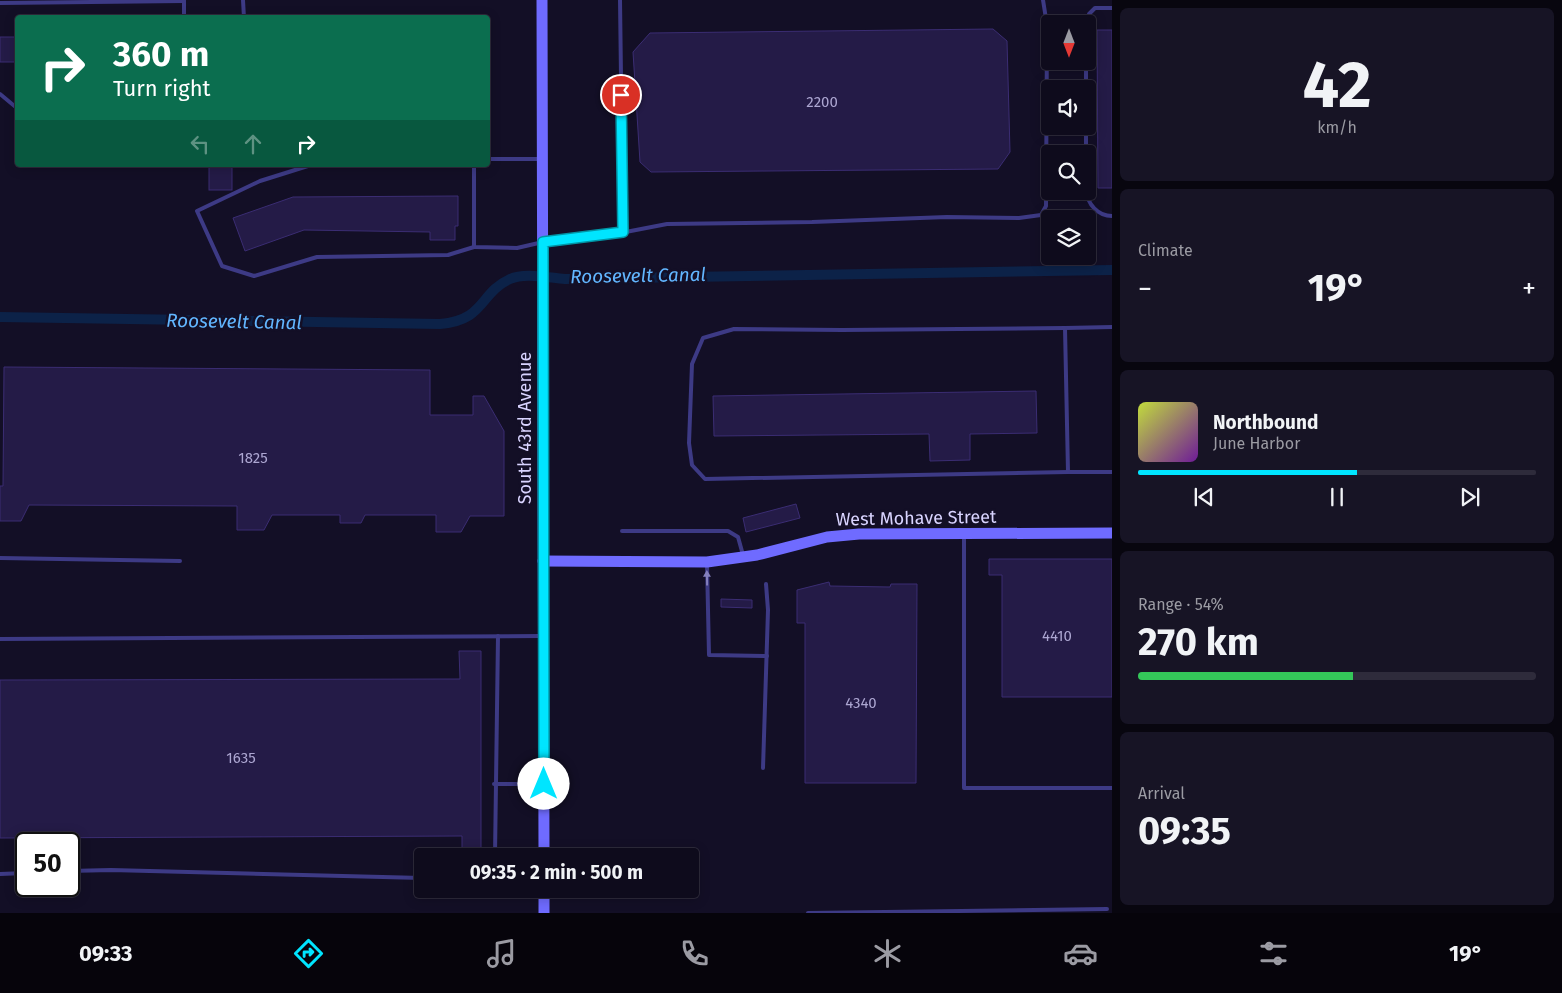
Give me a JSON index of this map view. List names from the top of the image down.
{
  "streets": {
    "main road": ["South 43rd Avenue", "West Mohave Street"]
  },
  "crossings": [
    ["South 43rd Avenue", "West Mohave Street"]
  ],
  "water": ["Roosevelt Canal"],
  "house_numbers": [
    "2200",
    "1825",
    "4410",
    "4340",
    "1635"
  ],
  "north": "bottom",
  "page": {
    "tile": [
      ["42", "km/h"],
      "Climate",
      ["Range · 54%", "270 km"],
      ["Arrival", "09:35"]
    ],
    "turn": ["360 m", "Turn right"],
    "heat": ["−", "19°", "+"],
    "song": ["Northbound", "June Harbor"],
    "limit": "50",
    "trip": "09:35 · 2 min · 500 m",
    "tabs": ["09:33", "19°"]
  }
}
